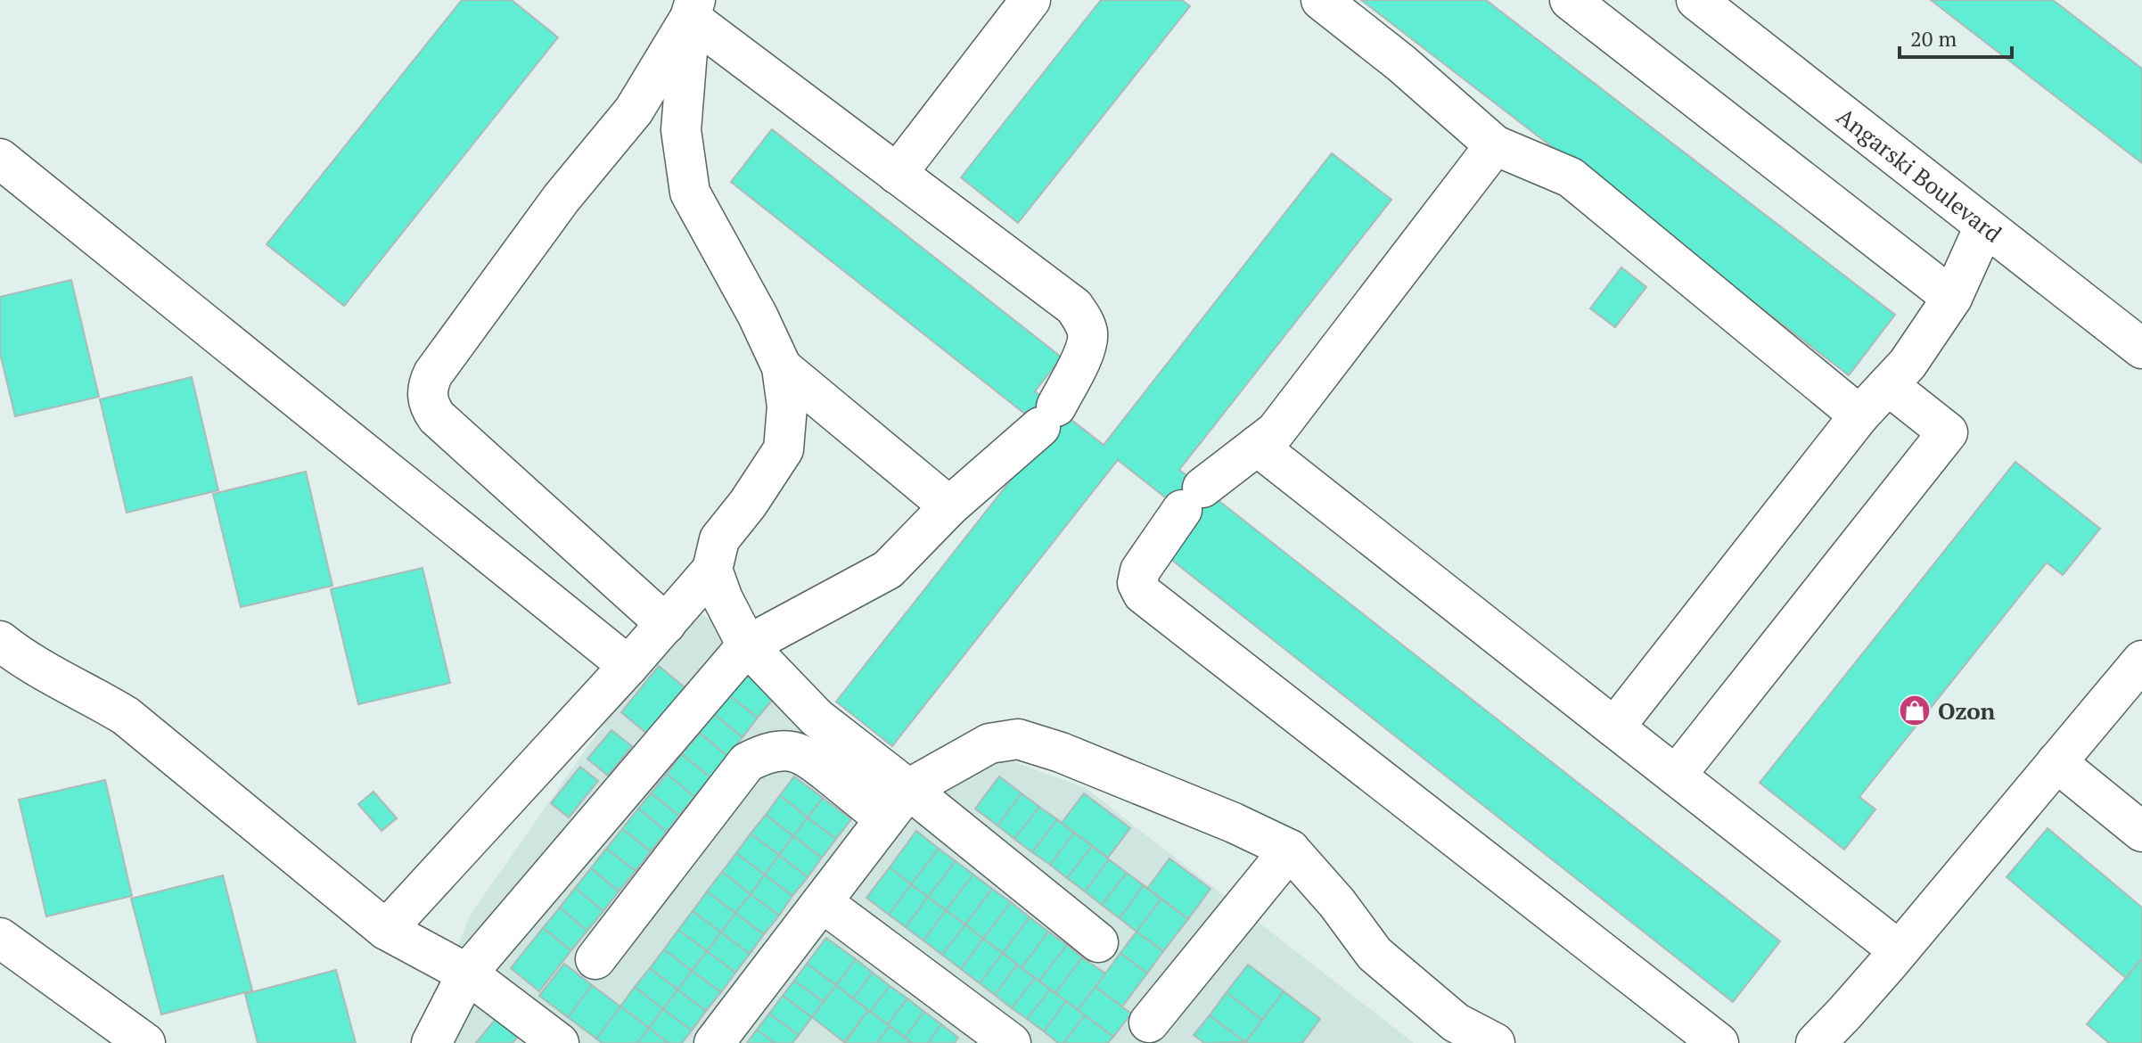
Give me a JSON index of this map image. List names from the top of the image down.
{
  "streets": {
    "street": ["Angarski Boulevard"]
  },
  "places": {
    "shop": ["Ozon"]
  },
  "scale_bar": "20 m"
}
